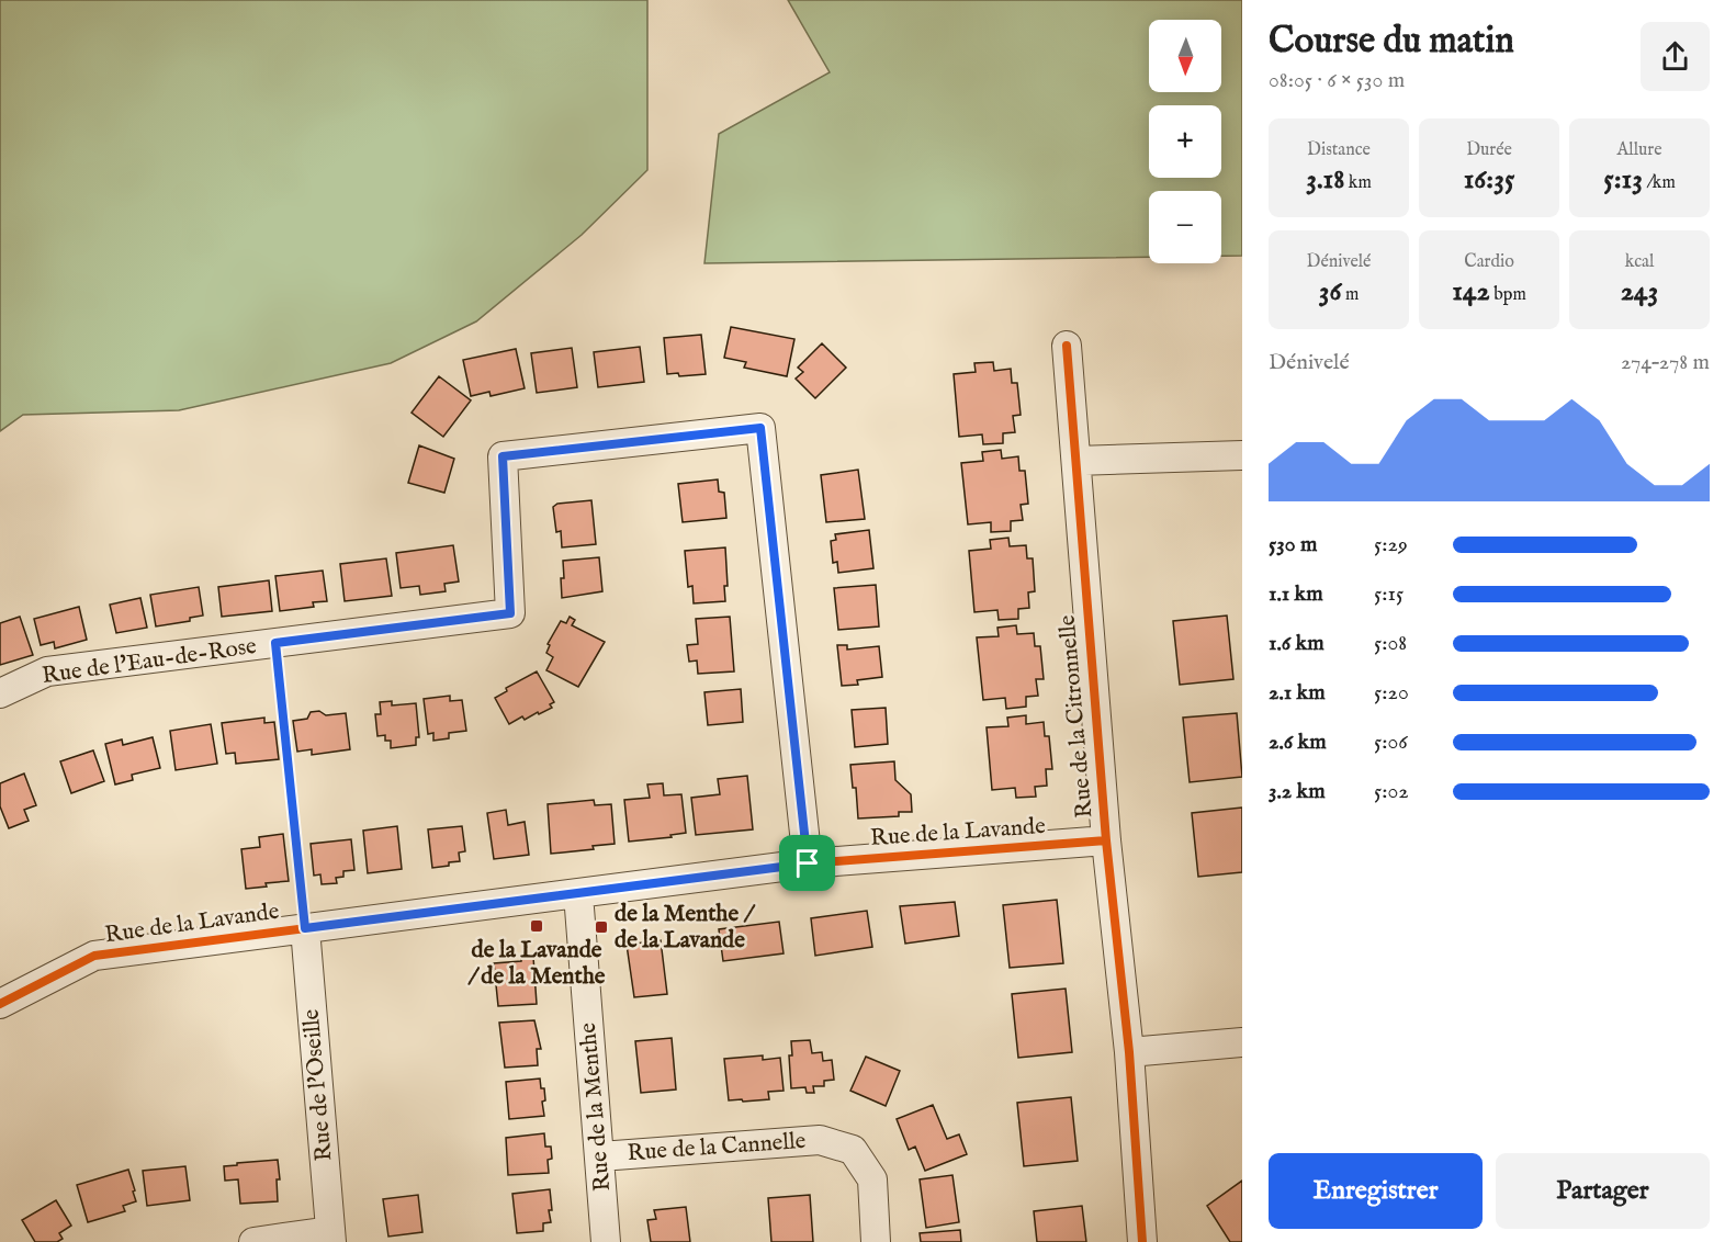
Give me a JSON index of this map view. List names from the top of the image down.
{
  "streets": {
    "street": [
      "Rue de l'Eau-de-Rose",
      "Rue de la Citronnelle",
      "Rue de la Lavande",
      "Rue de l'Oseille",
      "Rue de la Menthe",
      "Rue de la Cannelle"
    ]
  },
  "crossings": [
    ["Rue de l'Eau-de-Rose", "Rue de la Lavande"],
    ["Rue de la Citronnelle", "Rue de la Lavande"],
    ["Rue de la Lavande", "Rue de l'Oseille"],
    ["Rue de la Lavande", "Rue de la Menthe"],
    ["Rue de la Menthe", "Rue de la Cannelle"]
  ],
  "places": {
    "transit": ["de la Lavande / de la Menthe", "de la Menthe / de la Lavande"]
  },
  "north": "bottom",
  "page": {
    "heading": ["Course du matin", "08:05 · 6 × 530 m"],
    "map_buttons": ["+", "−"],
    "stats": [
      ["Distance", "3.18 km"],
      ["Durée", "16:35"],
      ["Allure", "5:13 /km"],
      ["Dénivelé", "36 m"],
      ["Cardio", "142 bpm"],
      ["kcal", "243"]
    ],
    "chart": ["Dénivelé", "274–278 m"],
    "list": [
      {
        "name": "530 m",
        "note": "5:29"
      },
      {
        "name": "1.1 km",
        "note": "5:15"
      },
      {
        "name": "1.6 km",
        "note": "5:08"
      },
      {
        "name": "2.1 km",
        "note": "5:20"
      },
      {
        "name": "2.6 km",
        "note": "5:06"
      },
      {
        "name": "3.2 km",
        "note": "5:02"
      }
    ],
    "buttons": ["Enregistrer", "Partager"]
  }
}
